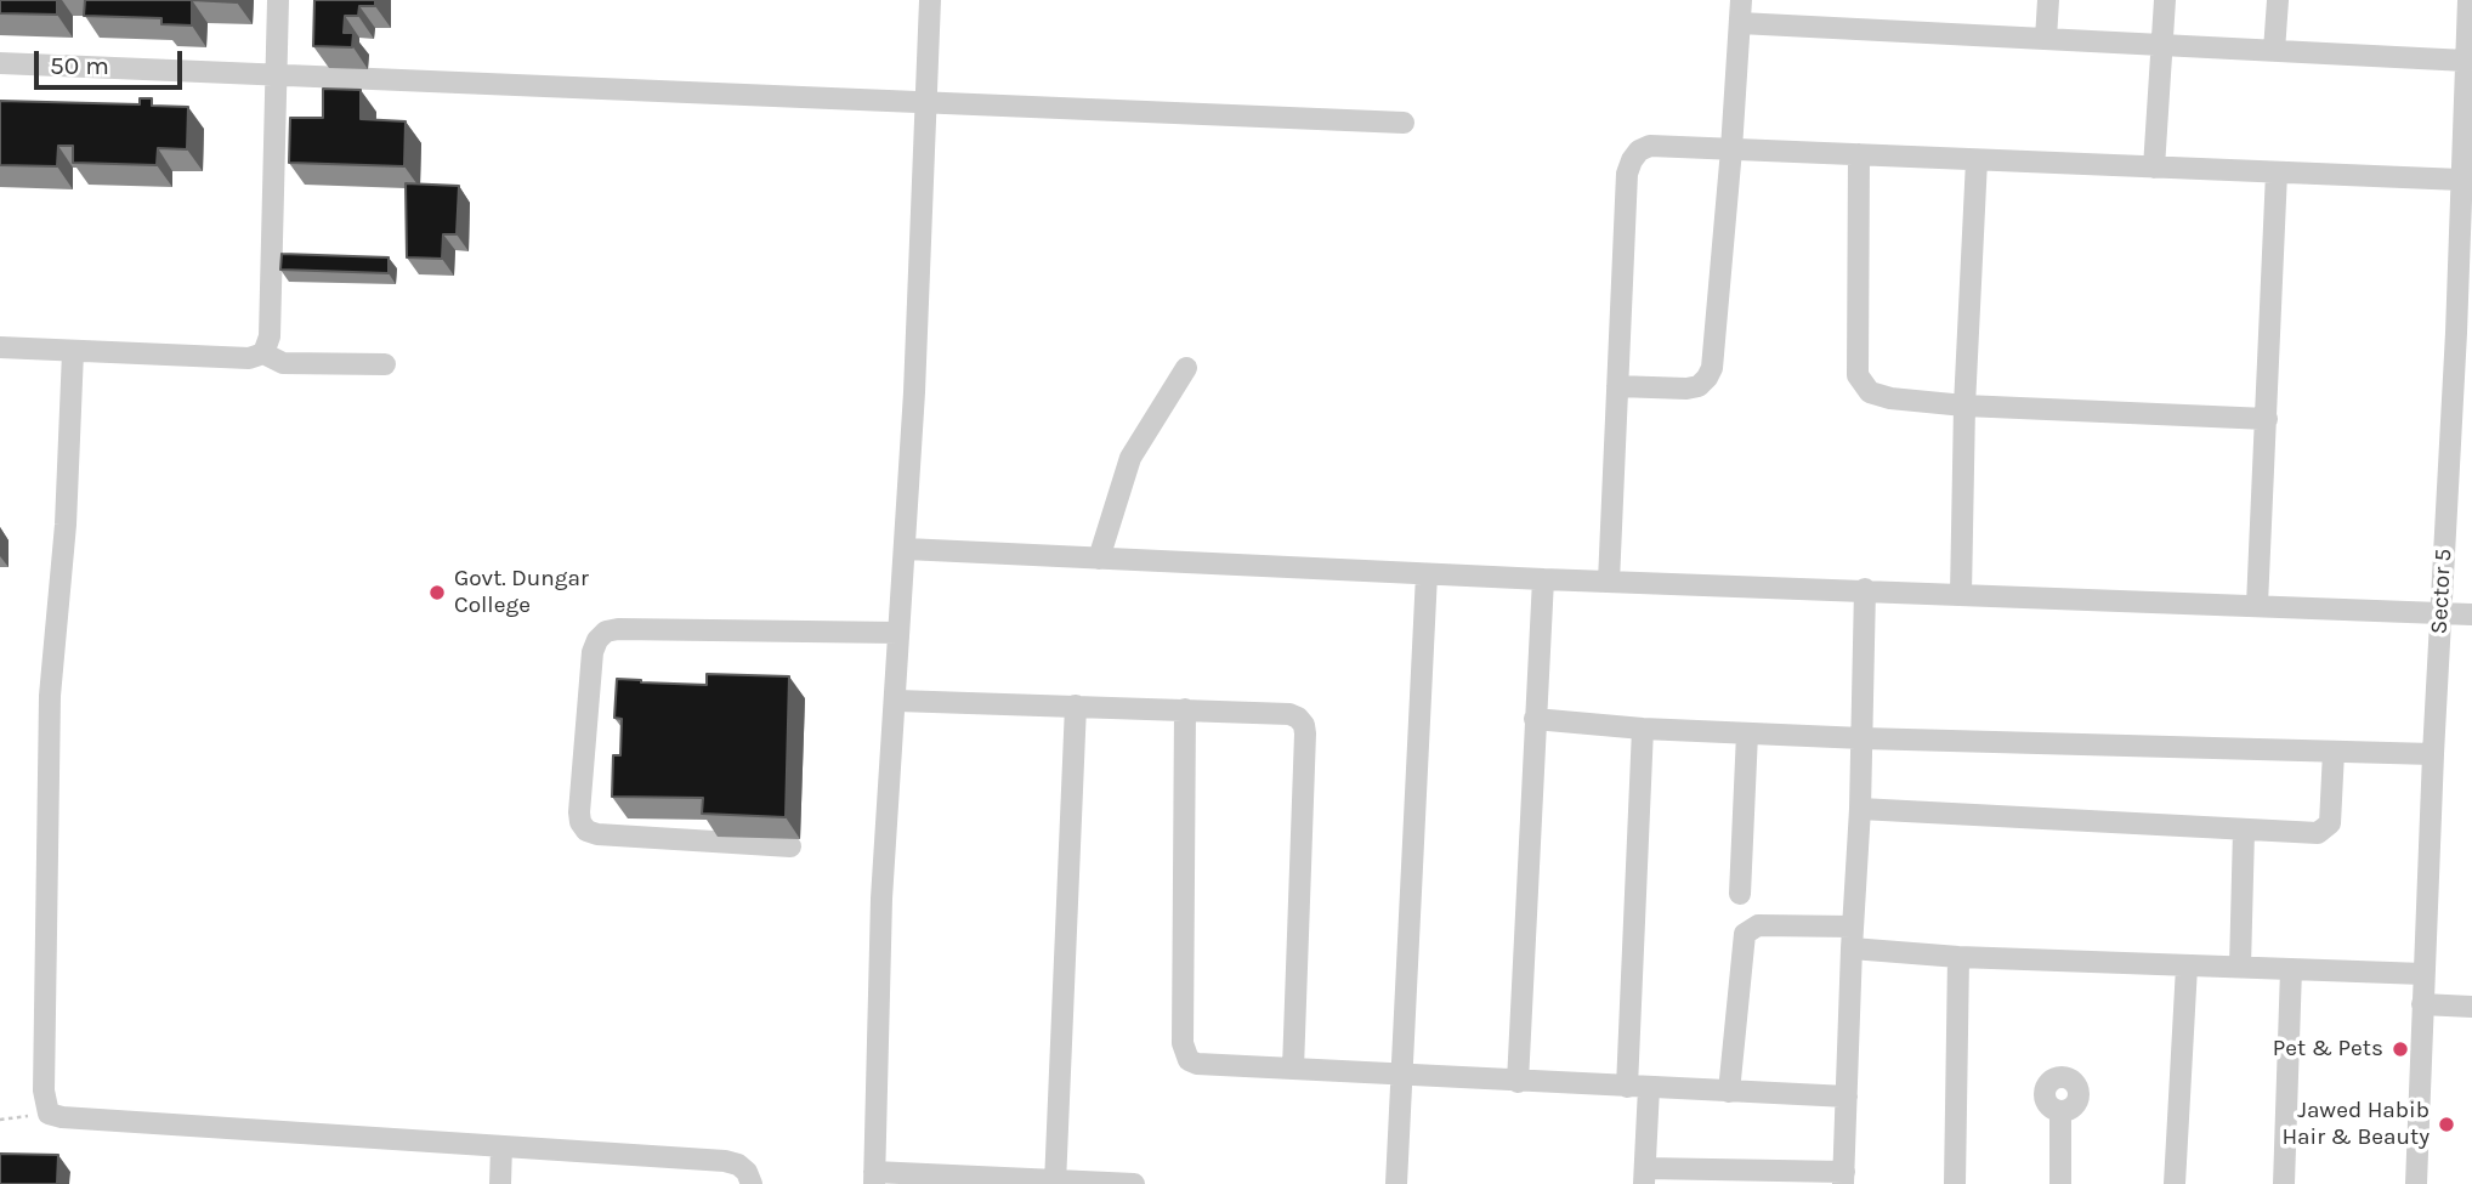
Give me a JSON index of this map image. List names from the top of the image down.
{
  "streets": {
    "street": ["Sector 5"]
  },
  "places": ["Govt. Dungar College", "Pet & Pets", "Jawed Habib Hair & Beauty"],
  "scale_bar": "50 m"
}
